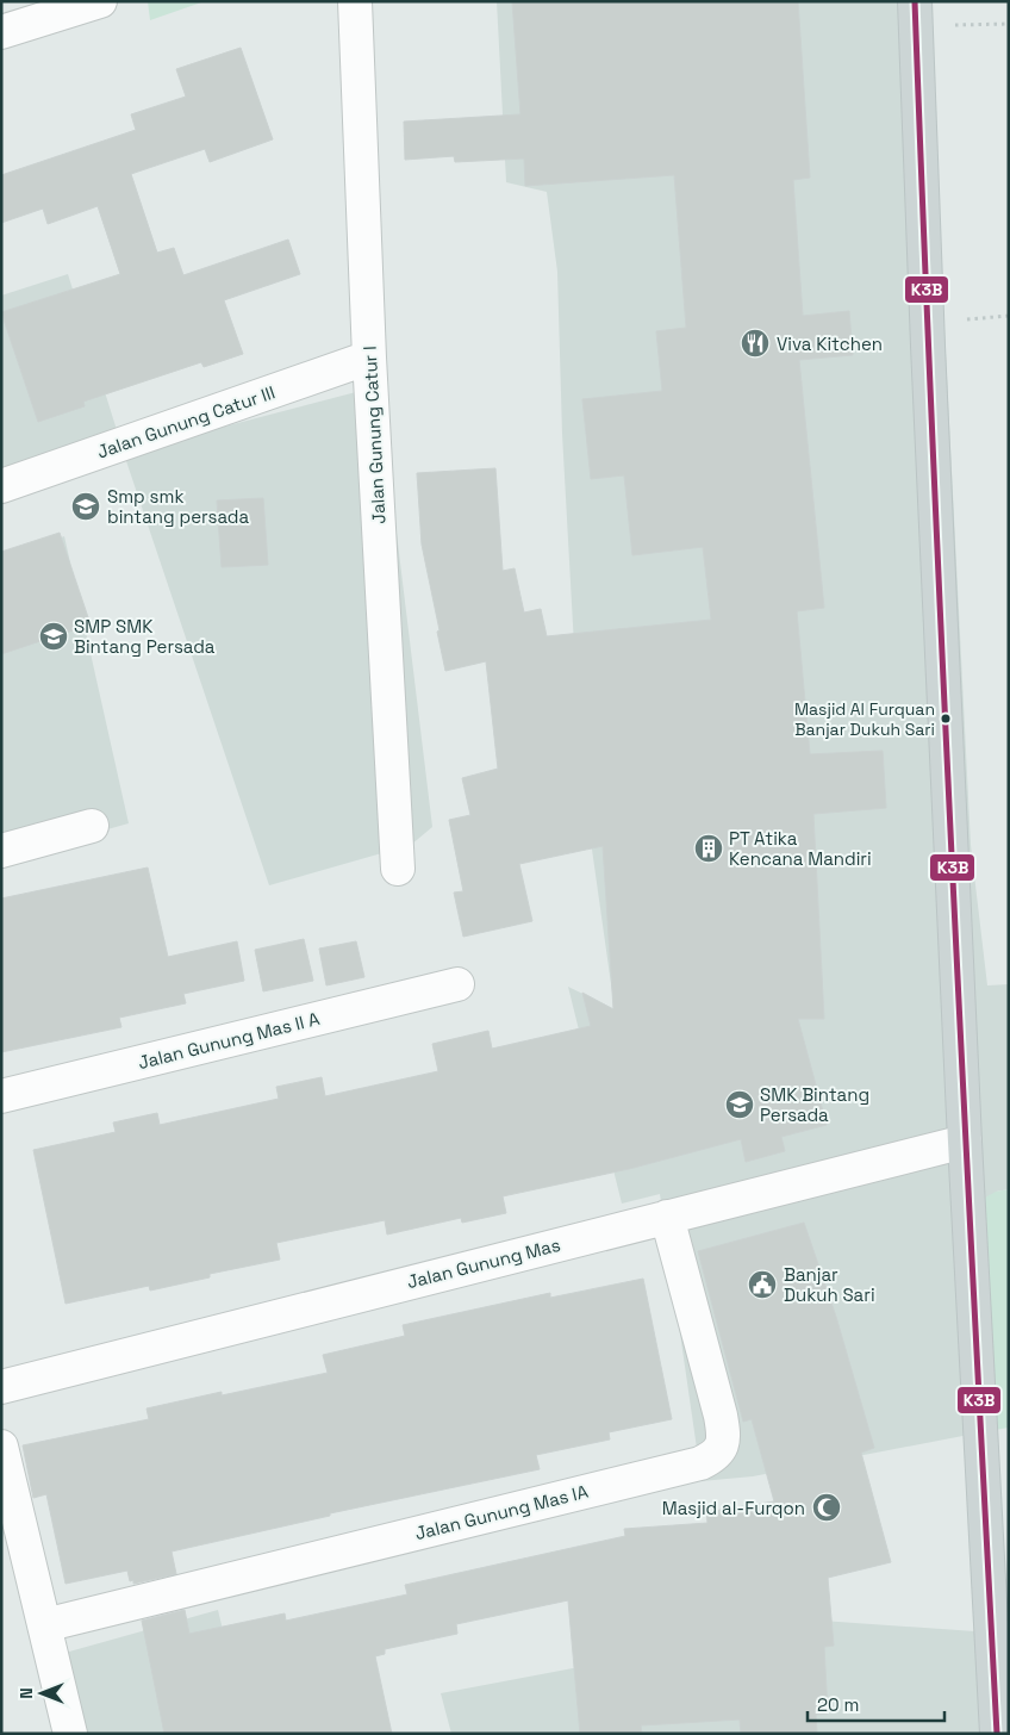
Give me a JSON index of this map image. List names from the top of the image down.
{
  "streets": {
    "street": [
      "Jalan Gunung Catur III",
      "Jalan Gunung Catur I",
      "Jalan Gunung Mas II A",
      "Jalan Gunung Mas",
      "Jalan Gunung Mas IA"
    ]
  },
  "crossings": [
    ["Jalan Gunung Catur III", "Jalan Gunung Catur I"],
    ["Jalan Gunung Mas", "Jalan Gunung Mas IA"]
  ],
  "places": {
    "restaurant": ["Viva Kitchen"],
    "school or university": ["Smp smk bintang persada", "SMP SMK Bintang Persada", "SMK Bintang Persada"],
    "other": ["Masjid Al Furquan Banjar Dukuh Sari"],
    "building": ["PT Atika Kencana Mandiri"],
    "public building": ["Banjar Dukuh Sari"],
    "mosque": ["Masjid al-Furqon"]
  },
  "lines": ["transit line K3B"],
  "scale_bar": "20 m",
  "north": "left"
}
